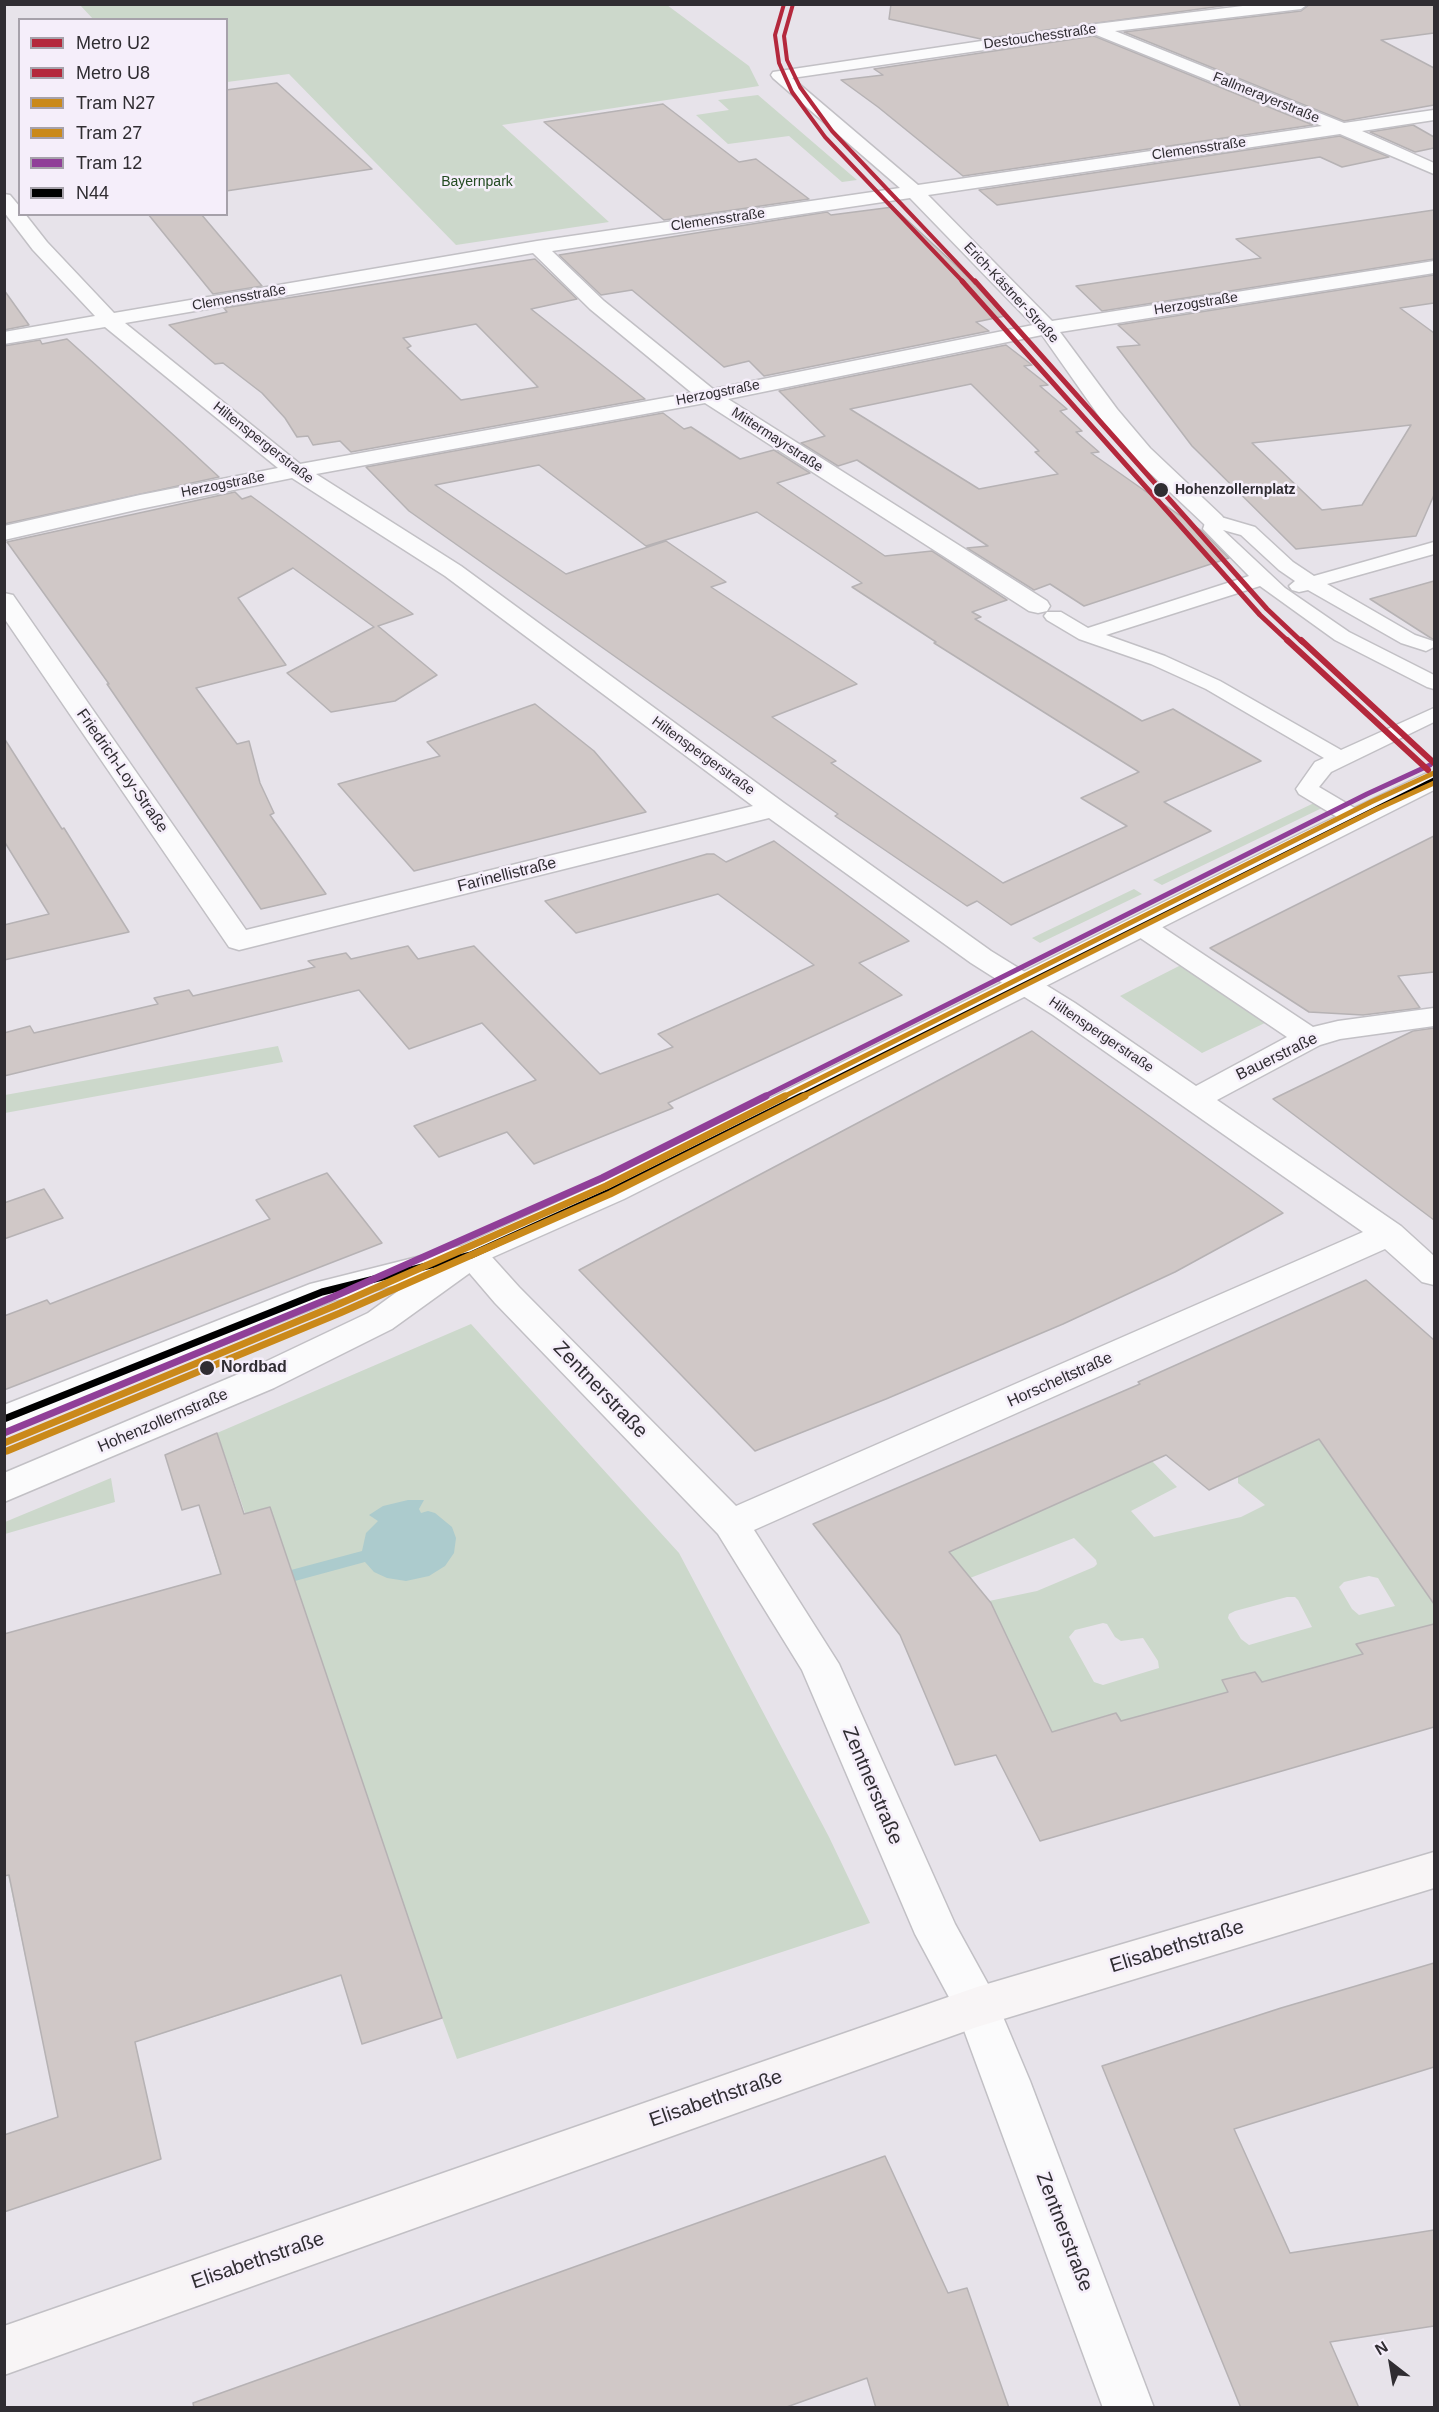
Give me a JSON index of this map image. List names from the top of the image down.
{
  "streets": {
    "main road": ["Elisabethstraße"],
    "street": [
      "Destouchesstraße",
      "Fallmerayerstraße",
      "Clemensstraße",
      "Erich-Kästner-Straße",
      "Herzogstraße",
      "Mittermayrstraße",
      "Hiltenspergerstraße",
      "Friedrich-Loy-Straße",
      "Farinellistraße",
      "Bauerstraße",
      "Horscheltstraße",
      "Zentnerstraße",
      "Hohenzollernstraße"
    ]
  },
  "crossings": [
    ["Destouchesstraße", "Fallmerayerstraße"],
    ["Destouchesstraße", "Erich-Kästner-Straße"],
    ["Fallmerayerstraße", "Clemensstraße"],
    ["Clemensstraße", "Erich-Kästner-Straße"],
    ["Clemensstraße", "Mittermayrstraße"],
    ["Clemensstraße", "Hiltenspergerstraße"],
    ["Erich-Kästner-Straße", "Herzogstraße"],
    ["Herzogstraße", "Mittermayrstraße"],
    ["Herzogstraße", "Hiltenspergerstraße"],
    ["Hiltenspergerstraße", "Farinellistraße"],
    ["Hiltenspergerstraße", "Bauerstraße"],
    ["Hiltenspergerstraße", "Horscheltstraße"],
    ["Hiltenspergerstraße", "Hohenzollernstraße"],
    ["Friedrich-Loy-Straße", "Farinellistraße"],
    ["Horscheltstraße", "Zentnerstraße"],
    ["Zentnerstraße", "Hohenzollernstraße"],
    ["Zentnerstraße", "Elisabethstraße"]
  ],
  "parks": ["Bayernpark"],
  "places": ["Hohenzollernplatz", "Nordbad"],
  "lines": [
    "metro line U2",
    "metro line U8",
    "tram line 12",
    "tram line N27",
    "transit line N44",
    "tram line 27"
  ],
  "legend": [
    "Metro U2",
    "Metro U8",
    "Tram N27",
    "Tram 27",
    "Tram 12",
    "N44"
  ],
  "north": "top left"
}
